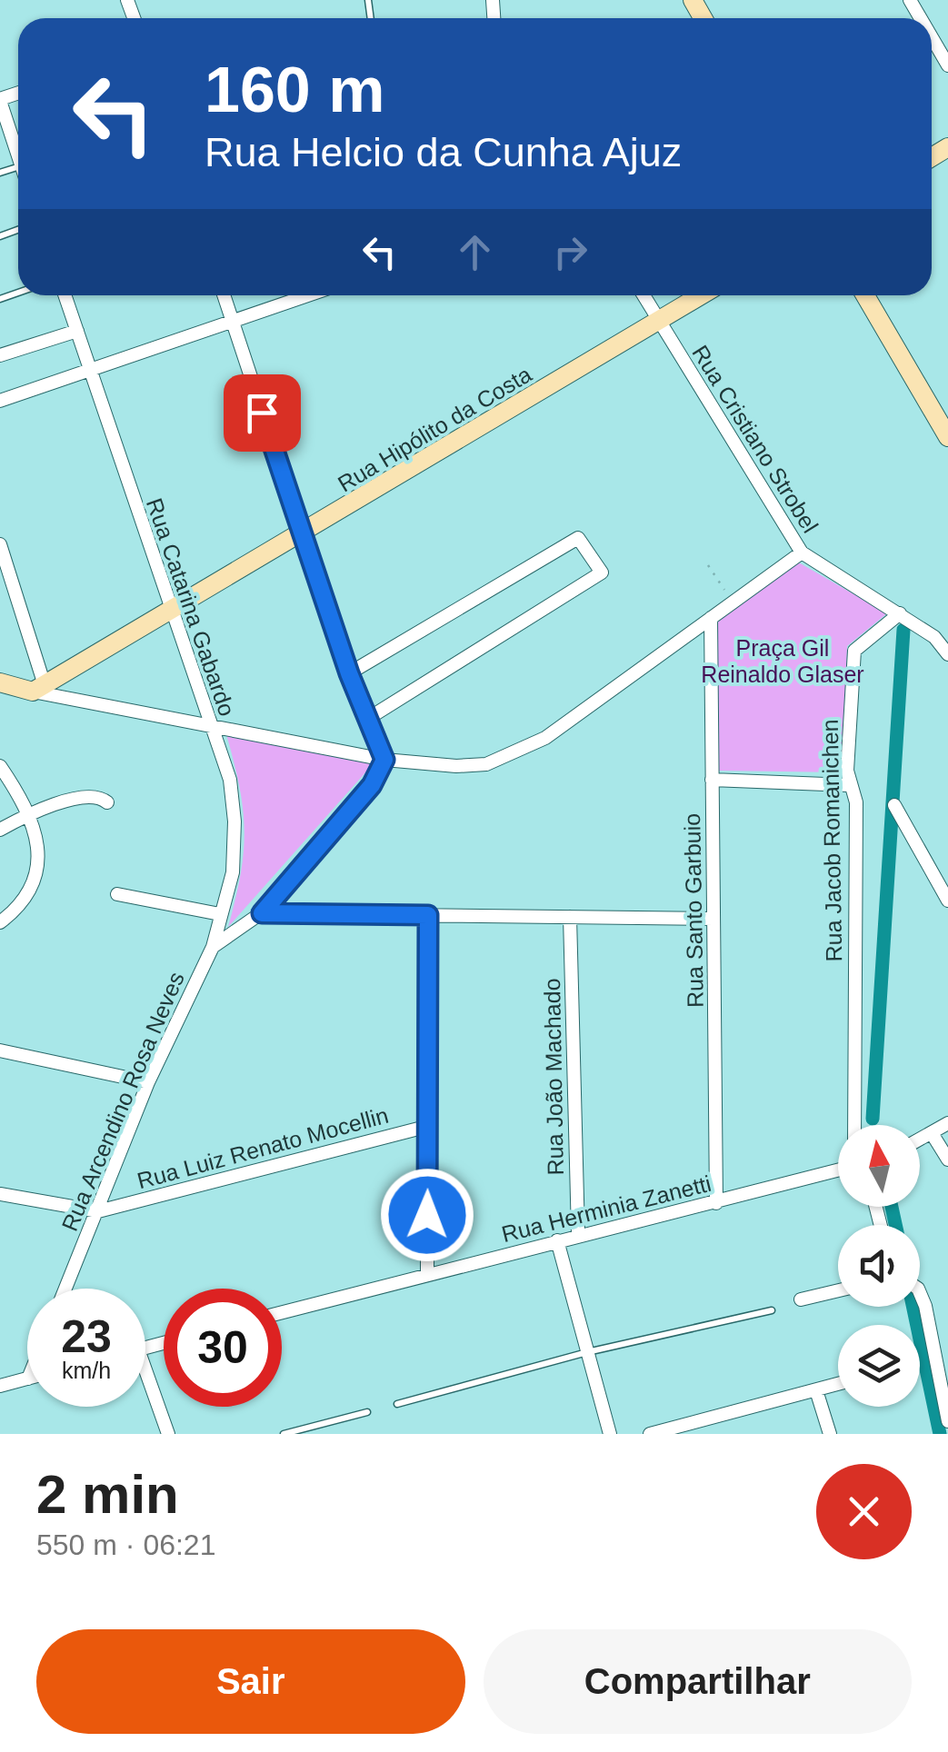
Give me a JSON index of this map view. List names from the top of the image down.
{
  "streets": {
    "street": [
      "Rua Hipólito da Costa",
      "Rua Cristiano Strobel",
      "Rua Catarina Gabardo",
      "Rua Jacob Romanichen",
      "Rua Santo Garbuio",
      "Rua João Machado",
      "Rua Arcendino Rosa Neves",
      "Rua Luiz Renato Mocellin",
      "Rua Herminia Zanetti"
    ]
  },
  "crossings": [
    ["Rua Hipólito da Costa", "Rua Cristiano Strobel"],
    ["Rua Hipólito da Costa", "Rua Catarina Gabardo"],
    ["Rua Cristiano Strobel", "Rua Jacob Romanichen"],
    ["Rua Catarina Gabardo", "Rua Arcendino Rosa Neves"],
    ["Rua Santo Garbuio", "Rua Herminia Zanetti"],
    ["Rua João Machado", "Rua Herminia Zanetti"],
    ["Rua Arcendino Rosa Neves", "Rua Luiz Renato Mocellin"]
  ],
  "parks": ["Praça Gil Reinaldo Glaser"],
  "north": "top",
  "page": {
    "turn": ["160 m", "Rua Helcio da Cunha Ajuz"],
    "speed": "23 km/h",
    "limit": "30",
    "heading": ["2 min", "550 m · 06:21"],
    "buttons": ["Sair", "Compartilhar"]
  }
}
